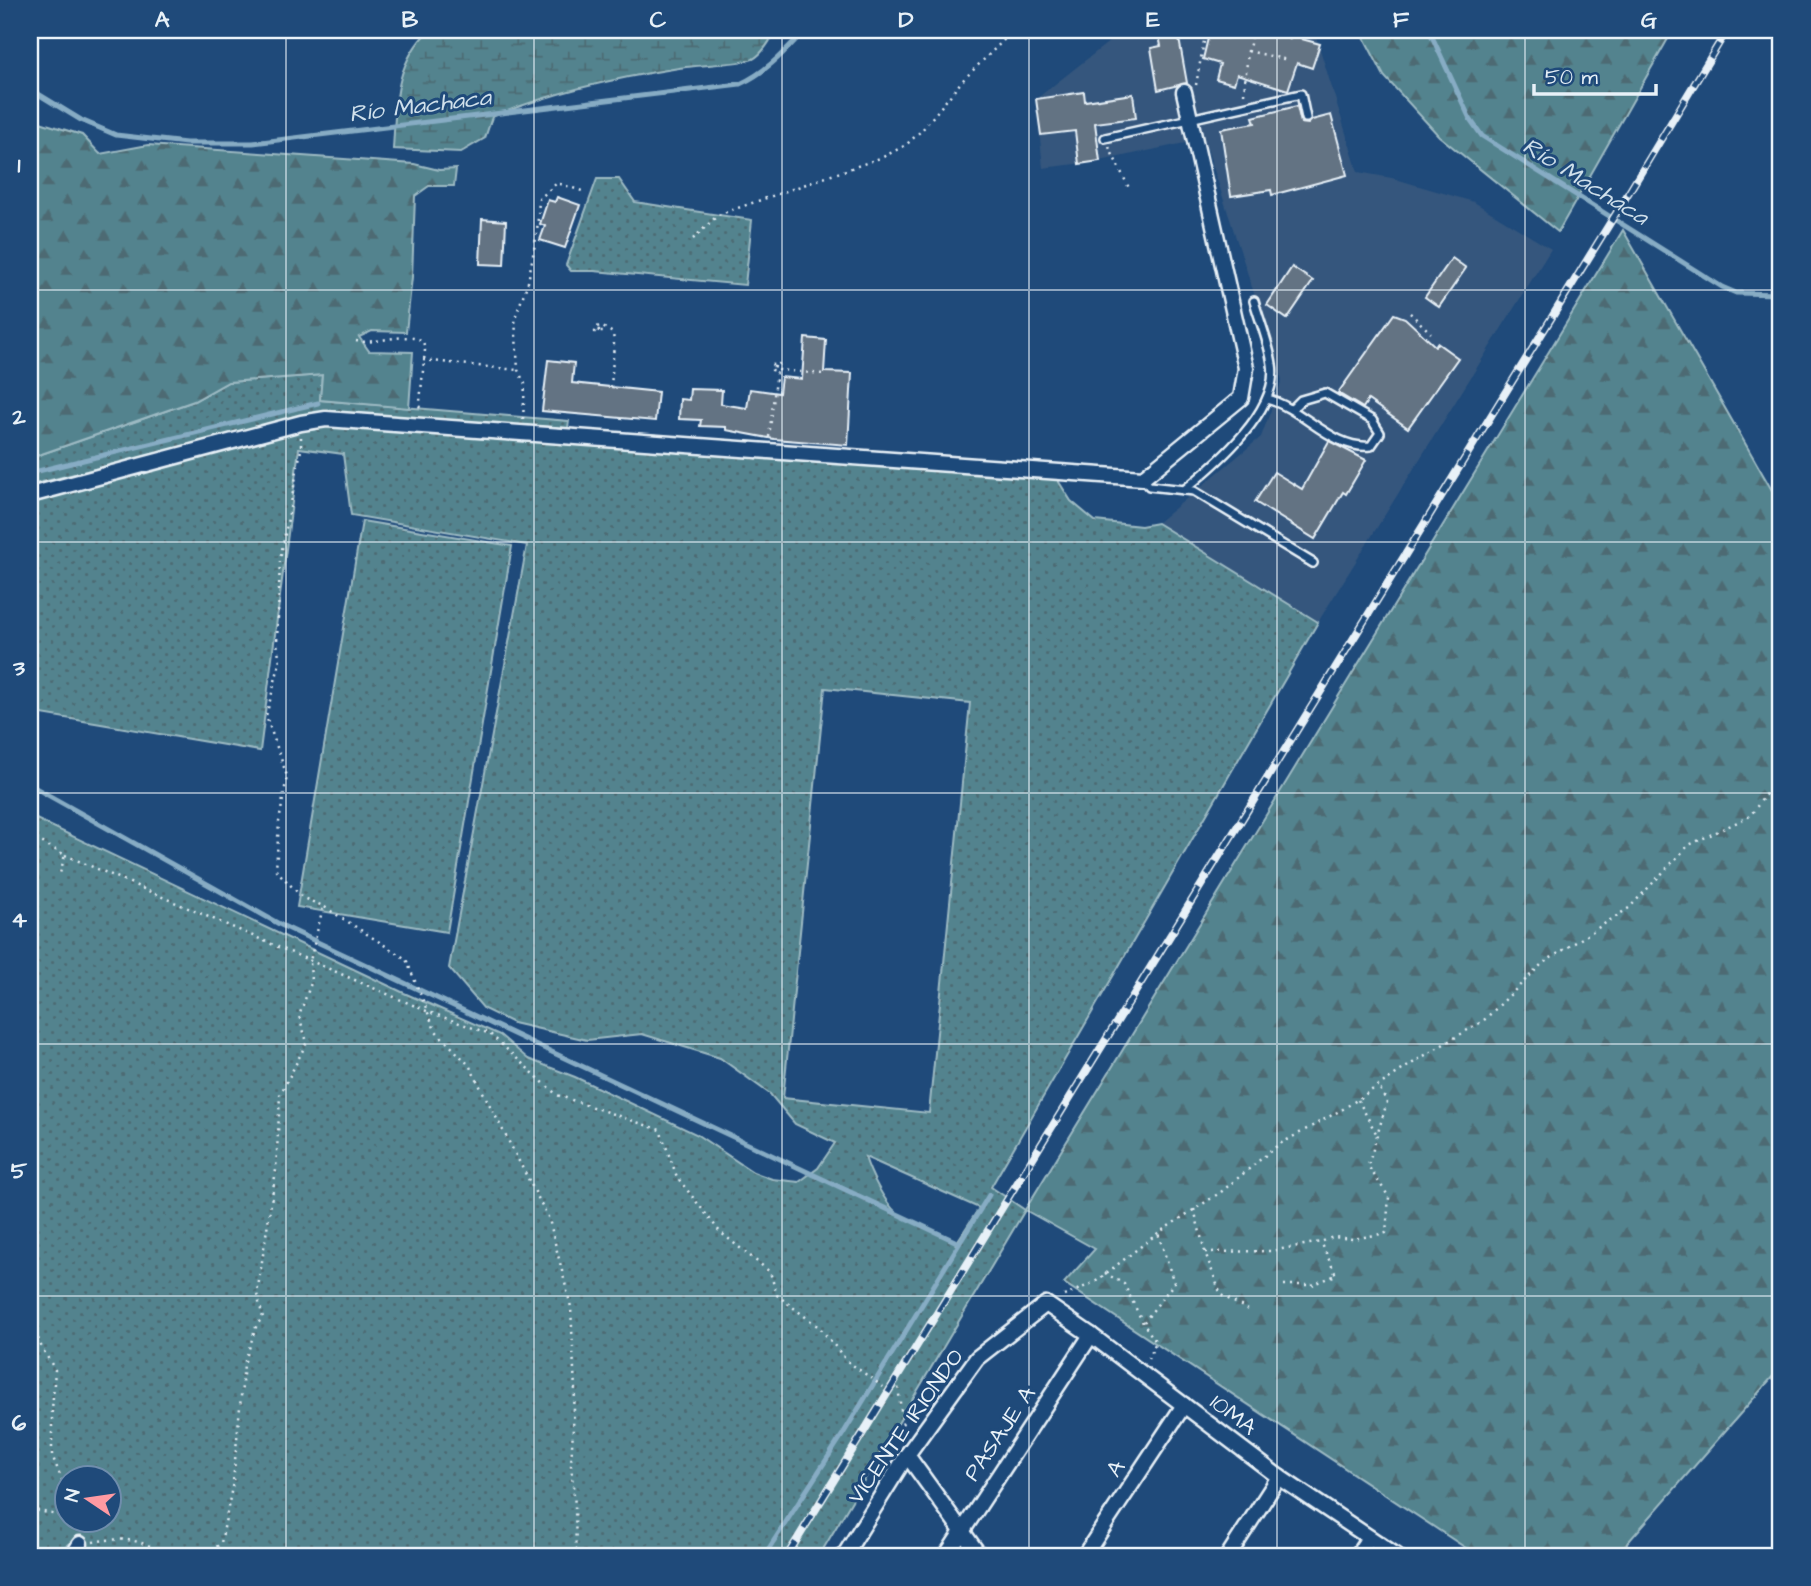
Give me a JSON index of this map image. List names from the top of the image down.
{
  "streets": {
    "street": [
      "10MA",
      "VICENTE IRIONDO",
      "PASAJE A",
      "A"
    ]
  },
  "crossings": [
    ["10MA", "VICENTE IRIONDO"],
    ["10MA", "PASAJE A"],
    ["10MA", "A"]
  ],
  "water": ["Río Machaca"],
  "scale_bar": "50 m",
  "north": "left",
  "grid": {
    "columns": [
      "A",
      "B",
      "C",
      "D",
      "E",
      "F",
      "G"
    ],
    "rows": [
      "1",
      "2",
      "3",
      "4",
      "5",
      "6"
    ]
  }
}
